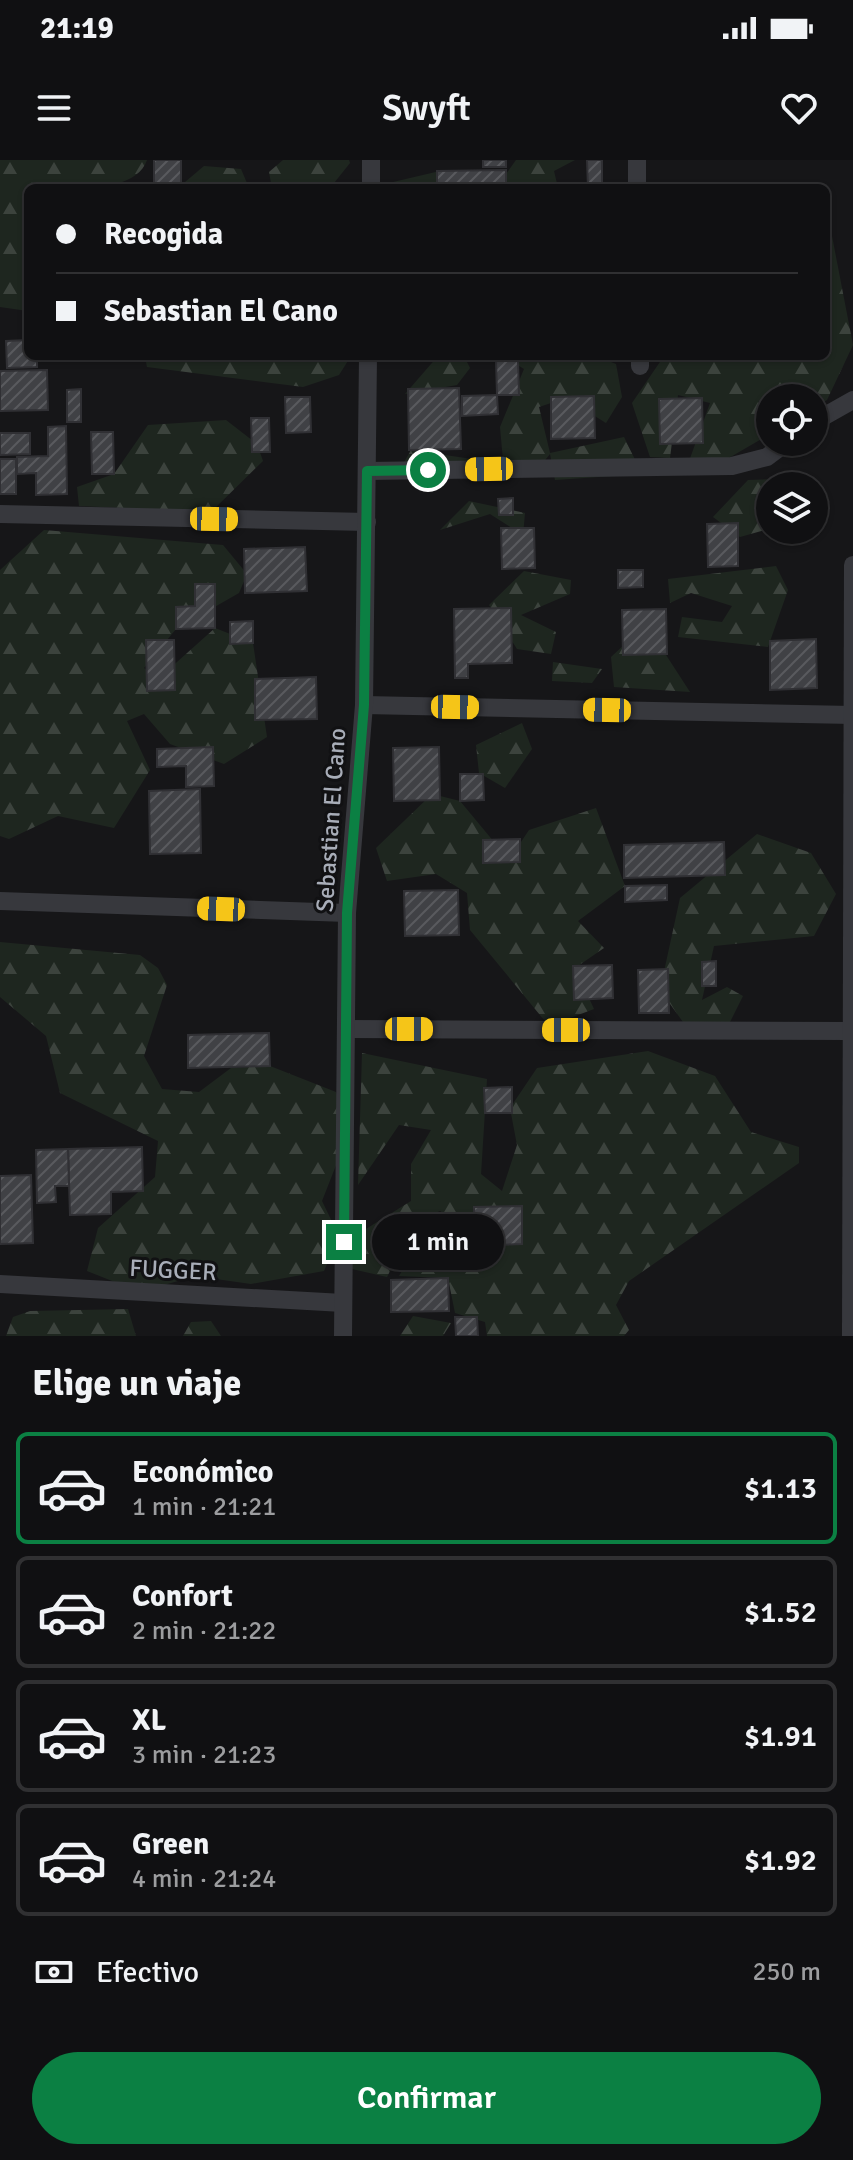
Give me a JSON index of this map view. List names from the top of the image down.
{
  "streets": {
    "street": ["Sebastian El Cano", "FUGGER"]
  },
  "crossings": [
    ["Sebastian El Cano", "FUGGER"]
  ],
  "page": {
    "status": "21:19",
    "header": "Swyft",
    "banner": ["Recogida", "Sebastian El Cano"],
    "bubble": "1 min",
    "heading": "Elige un viaje",
    "list": [
      {
        "name": "Económico",
        "note": "1 min · 21:21",
        "value": "$1.13"
      },
      {
        "name": "Confort",
        "note": "2 min · 21:22",
        "value": "$1.52"
      },
      {
        "name": "XL",
        "note": "3 min · 21:23",
        "value": "$1.91"
      },
      {
        "name": "Green",
        "note": "4 min · 21:24",
        "value": "$1.92"
      }
    ],
    "pay": ["Efectivo", "250 m"],
    "buttons": "Confirmar"
  }
}
